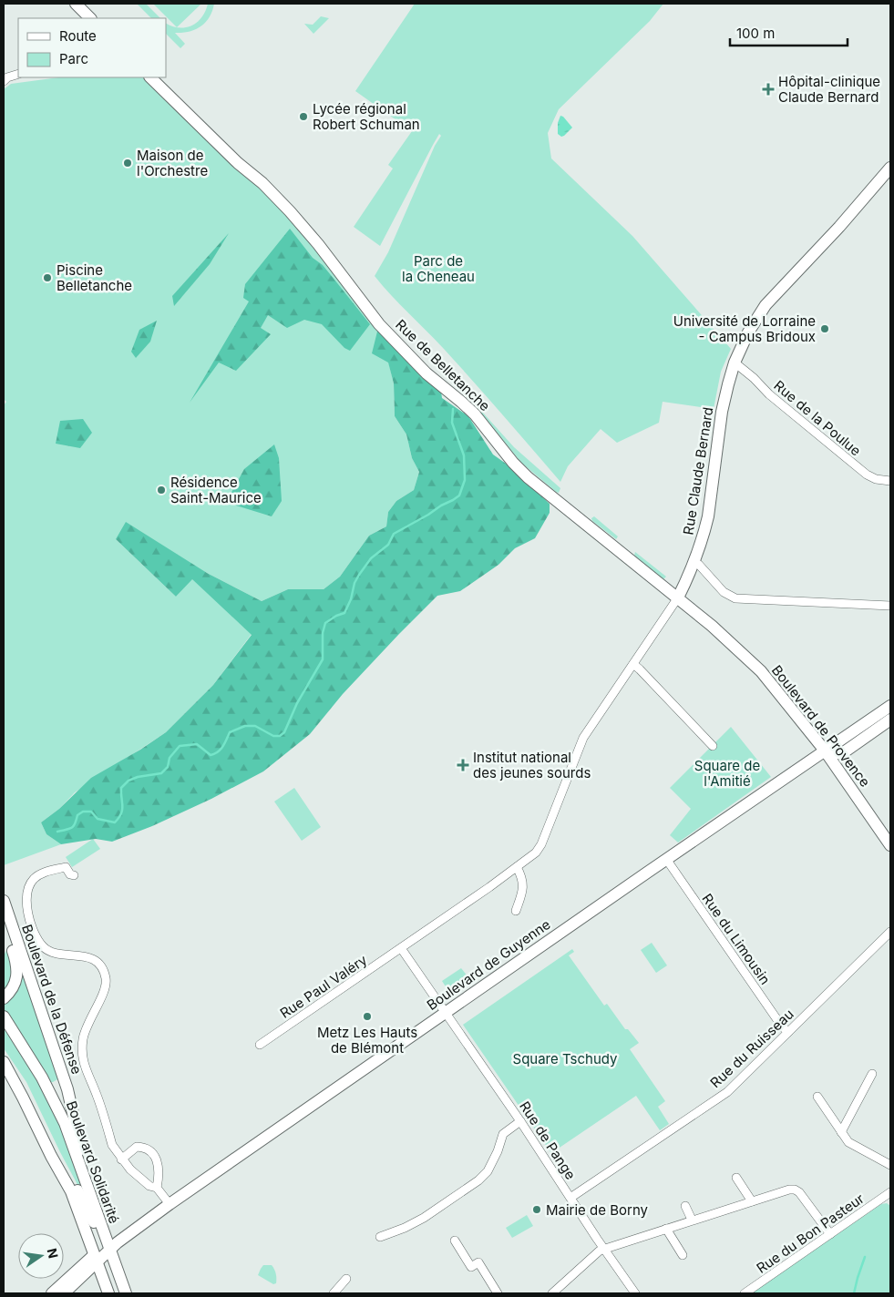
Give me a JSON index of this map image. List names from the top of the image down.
{
  "streets": {
    "street": [
      "Rue de Belletanche",
      "Rue de la Poulue",
      "Rue Claude Bernard",
      "Boulevard de Provence",
      "Rue du Limousin",
      "Boulevard de Guyenne",
      "Rue Paul Valéry",
      "Boulevard de la Défense",
      "Rue du Ruisseau",
      "Rue de Pange",
      "Boulevard Solidarité",
      "Rue du Bon Pasteur"
    ]
  },
  "crossings": [
    ["Rue de Belletanche", "Rue Claude Bernard"],
    ["Rue de Belletanche", "Boulevard de Provence"],
    ["Rue de la Poulue", "Rue Claude Bernard"],
    ["Rue Claude Bernard", "Boulevard de Provence"],
    ["Rue Claude Bernard", "Rue Paul Valéry"],
    ["Boulevard de Provence", "Boulevard de Guyenne"],
    ["Rue du Limousin", "Boulevard de Guyenne"],
    ["Rue du Limousin", "Rue du Ruisseau"],
    ["Boulevard de Guyenne", "Rue de Pange"],
    ["Boulevard de Guyenne", "Boulevard Solidarité"],
    ["Boulevard de la Défense", "Boulevard Solidarité"],
    ["Rue du Ruisseau", "Rue de Pange"]
  ],
  "parks": ["Parc de la Cheneau", "Square de l'Amitié", "Square Tschudy"],
  "places": {
    "health": ["Hôpital-clinique Claude Bernard", "Institut national des jeunes sourds"],
    "other": [
      "Lycée régional Robert Schuman",
      "Maison de l'Orchestre",
      "Piscine Belletanche",
      "Université de Lorraine - Campus Bridoux",
      "Résidence Saint-Maurice",
      "Metz Les Hauts de Blémont",
      "Mairie de Borny"
    ]
  },
  "legend": ["Route", "Parc"],
  "scale_bar": "100 m",
  "north": "right"
}
